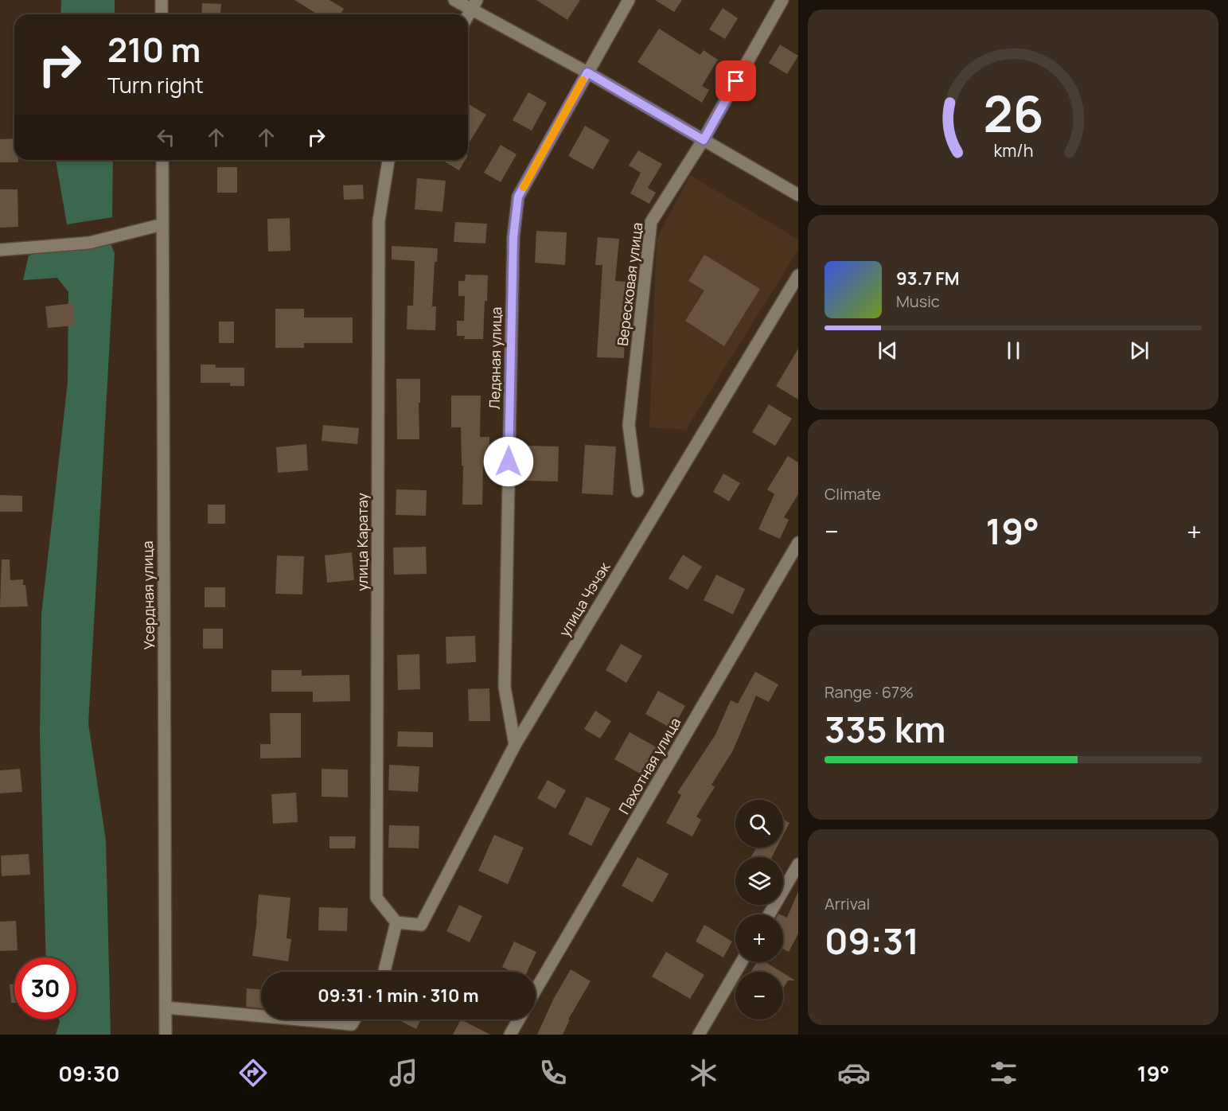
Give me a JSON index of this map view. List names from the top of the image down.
{
  "streets": {
    "street": [
      "Вересковая улица",
      "Ледяная улица",
      "улица Каратау",
      "Усердная улица",
      "улица Чэчэк",
      "Пахотная улица"
    ]
  },
  "crossings": [
    ["Ледяная улица", "улица Чэчэк"],
    ["улица Каратау", "улица Чэчэк"]
  ],
  "page": {
    "turn": ["210 m", "Turn right"],
    "song": ["93.7 FM", "Music"],
    "tile": [
      "Climate",
      ["Range · 67%", "335 km"],
      ["Arrival", "09:31"]
    ],
    "heat": ["−", "19°", "+"],
    "map_buttons": ["+", "−"],
    "limit": "30",
    "trip": "09:31 · 1 min · 310 m",
    "tabs": ["09:30", "19°"],
    "gauge": ["26", "km/h"]
  }
}
